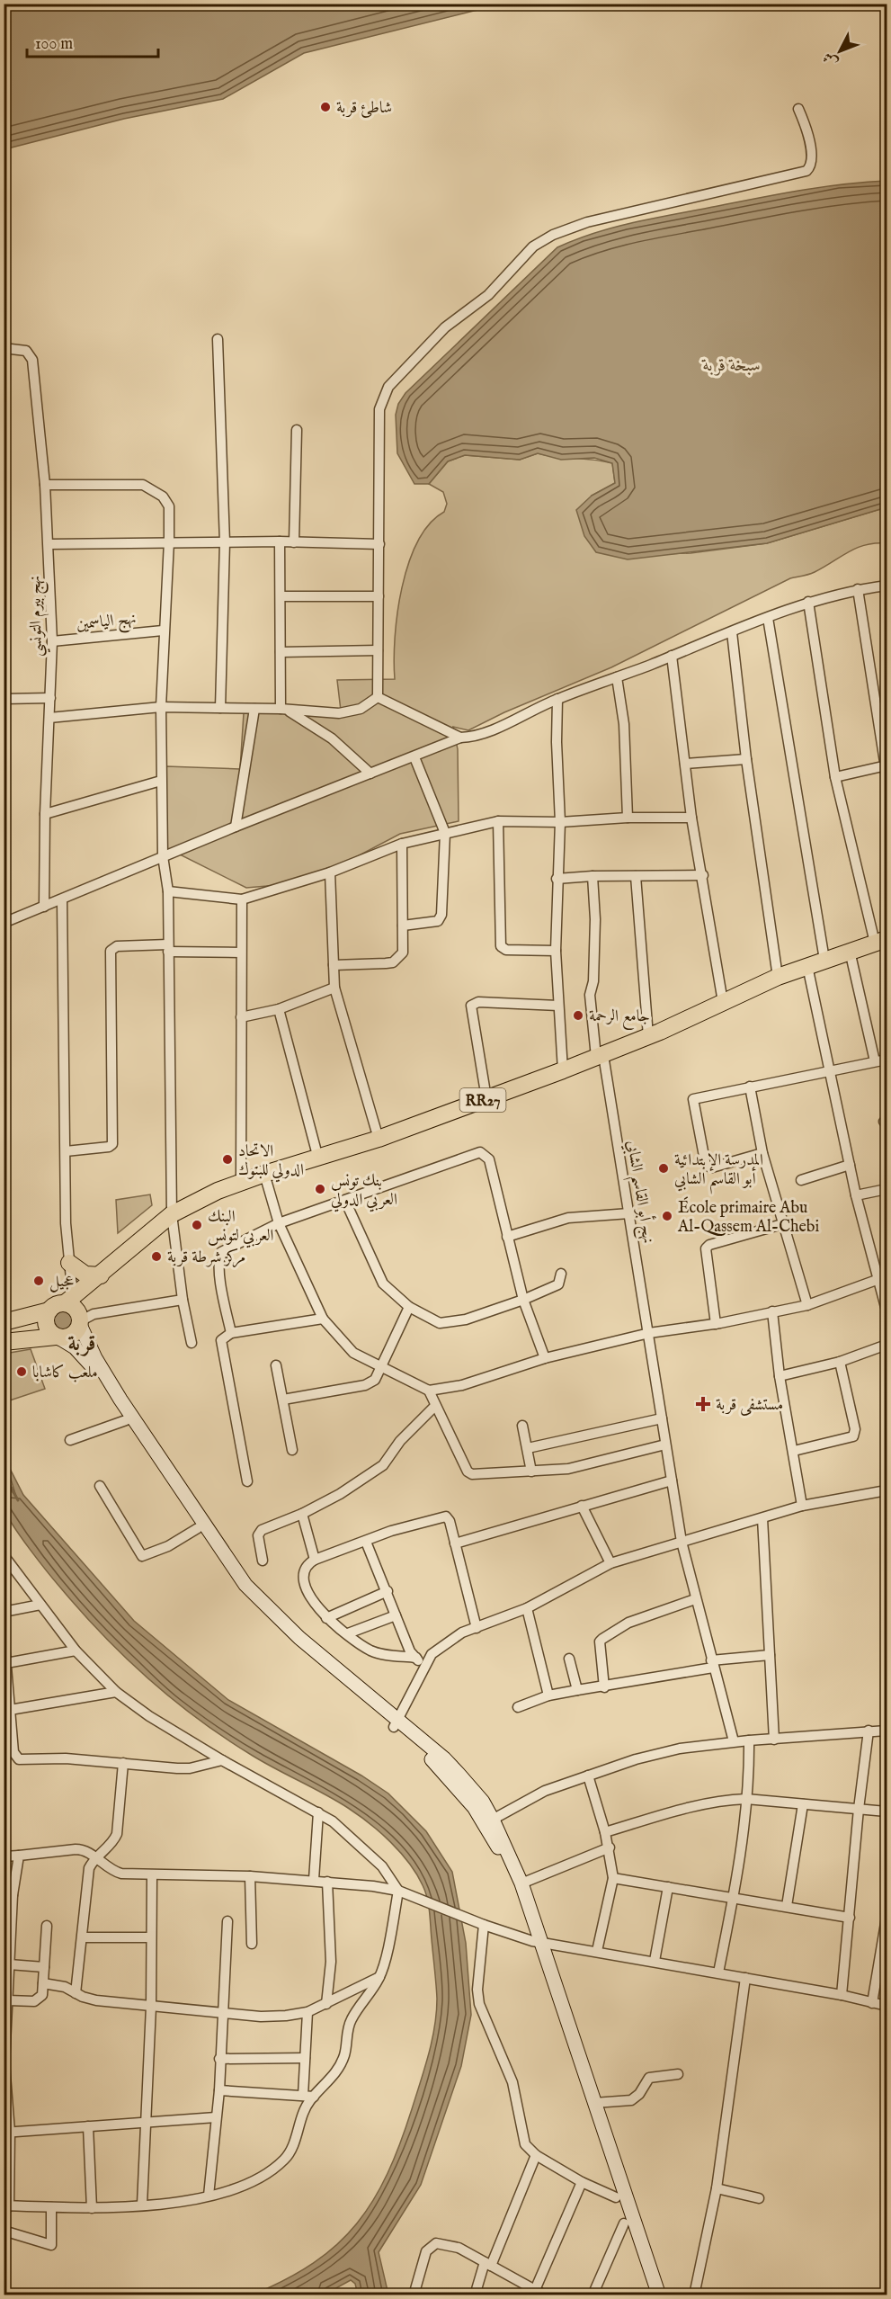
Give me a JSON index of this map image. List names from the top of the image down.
{
  "streets": {
    "highway": ["RR27"],
    "street": ["نهج بيرم التونسي", "نهج الياسمين", "نهج أبو القاسم الشابي"]
  },
  "crossings": [
    ["نهج بيرم التونسي", "نهج الياسمين"],
    ["RR27", "نهج أبو القاسم الشابي"]
  ],
  "districts": ["قربة"],
  "water": ["سبخة قربة"],
  "places": {
    "other": [
      "شاطئ قربة",
      "جامع الرحمة",
      "الاتحاد الدولي للبنوك",
      "المدرسة الإبتدائية أبو القاسم الشابي",
      "بنك تونس العربي الدولي",
      "École primaire Abu Al-Qassem Al-Chebi",
      "البنك العربي لتونس",
      "مركز شرطة قربة",
      "عجيل",
      "ملعب كاشابا"
    ],
    "health": ["مستشفى قربة"]
  },
  "scale_bar": "100 m",
  "north": "bottom left"
}
